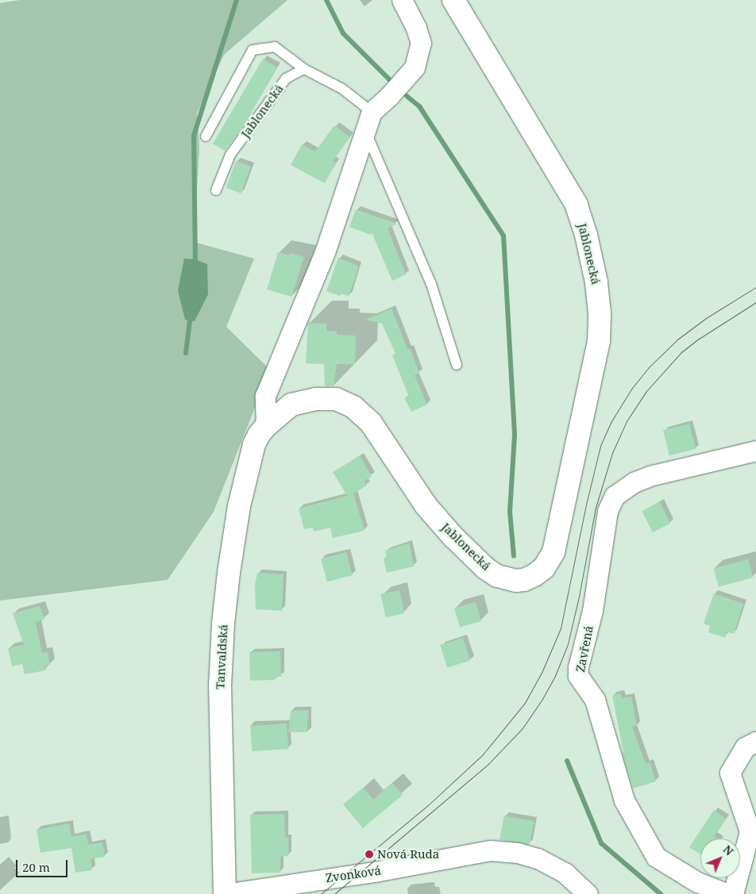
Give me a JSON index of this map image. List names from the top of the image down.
{
  "streets": {
    "main road": ["Jablonecká", "Tanvaldská"],
    "street": ["Zavřená", "Zvonková"]
  },
  "crossings": [
    ["Jablonecká", "Tanvaldská"],
    ["Tanvaldská", "Zvonková"]
  ],
  "places": ["Nová Ruda"],
  "scale_bar": "20 m",
  "north": "top right"
}
